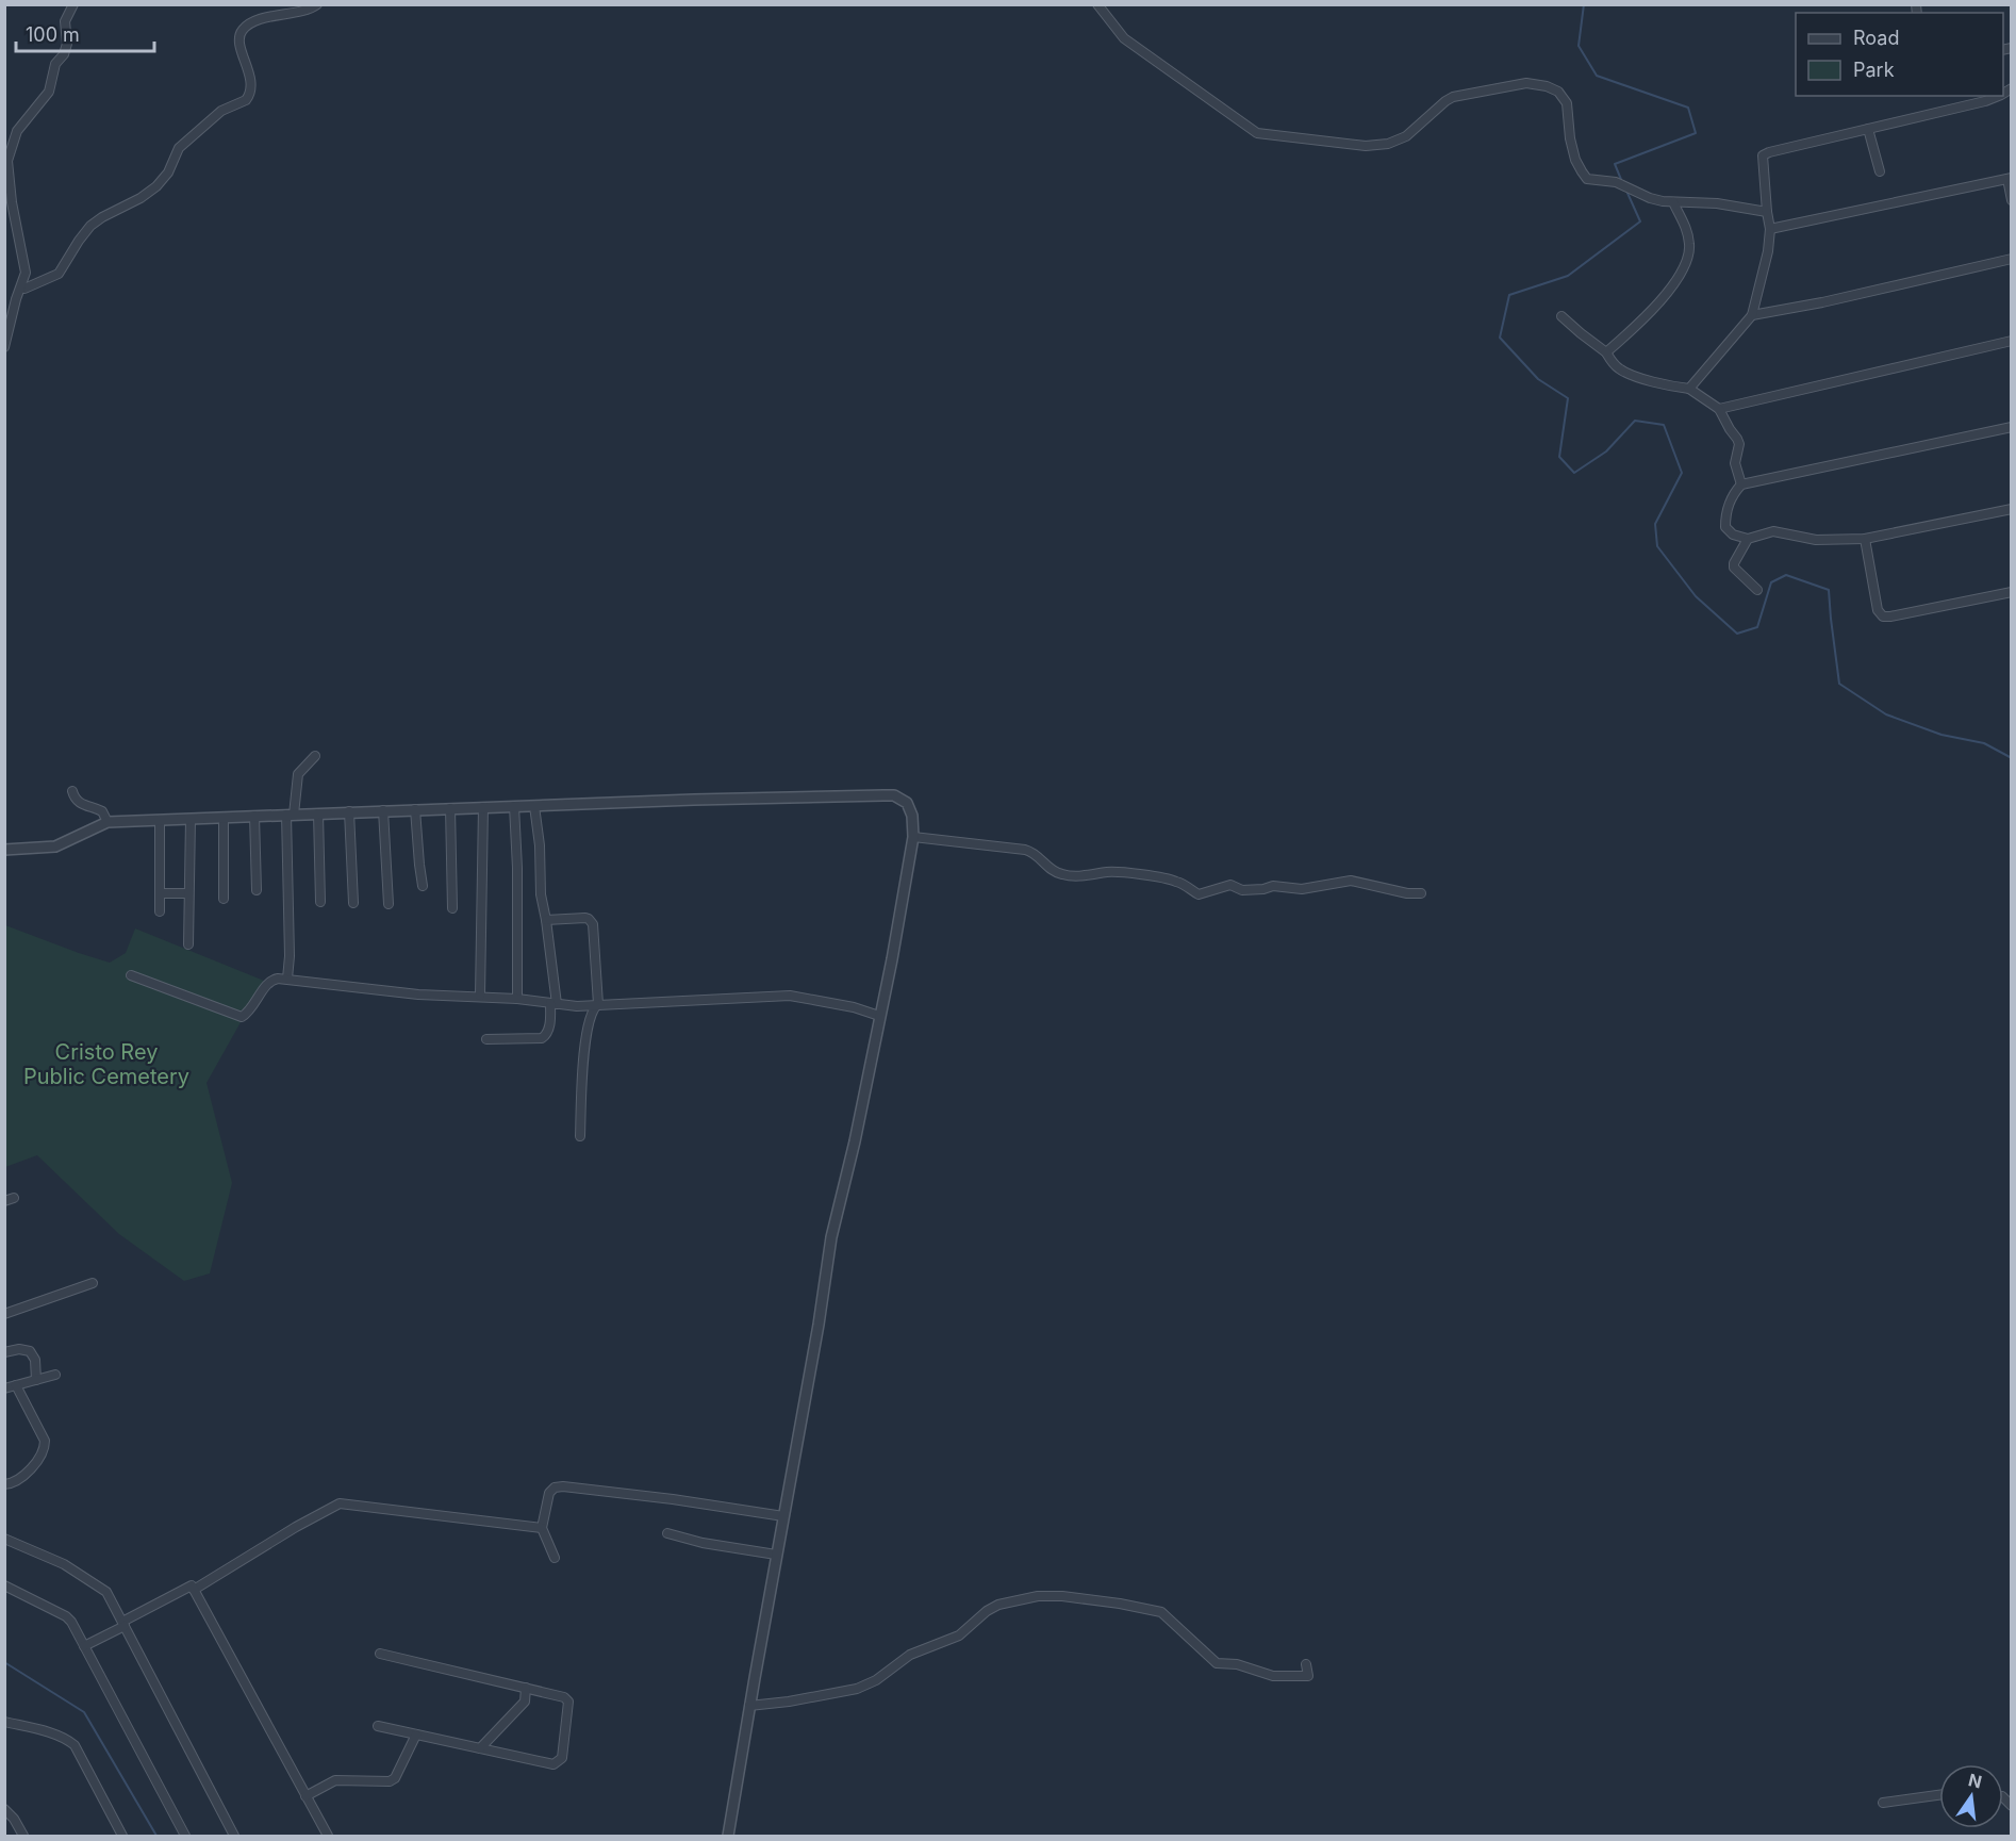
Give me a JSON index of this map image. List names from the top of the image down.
{
  "parks": ["Cristo Rey Public Cemetery"],
  "legend": ["Road", "Park"],
  "scale_bar": "100 m",
  "north": "top"
}
